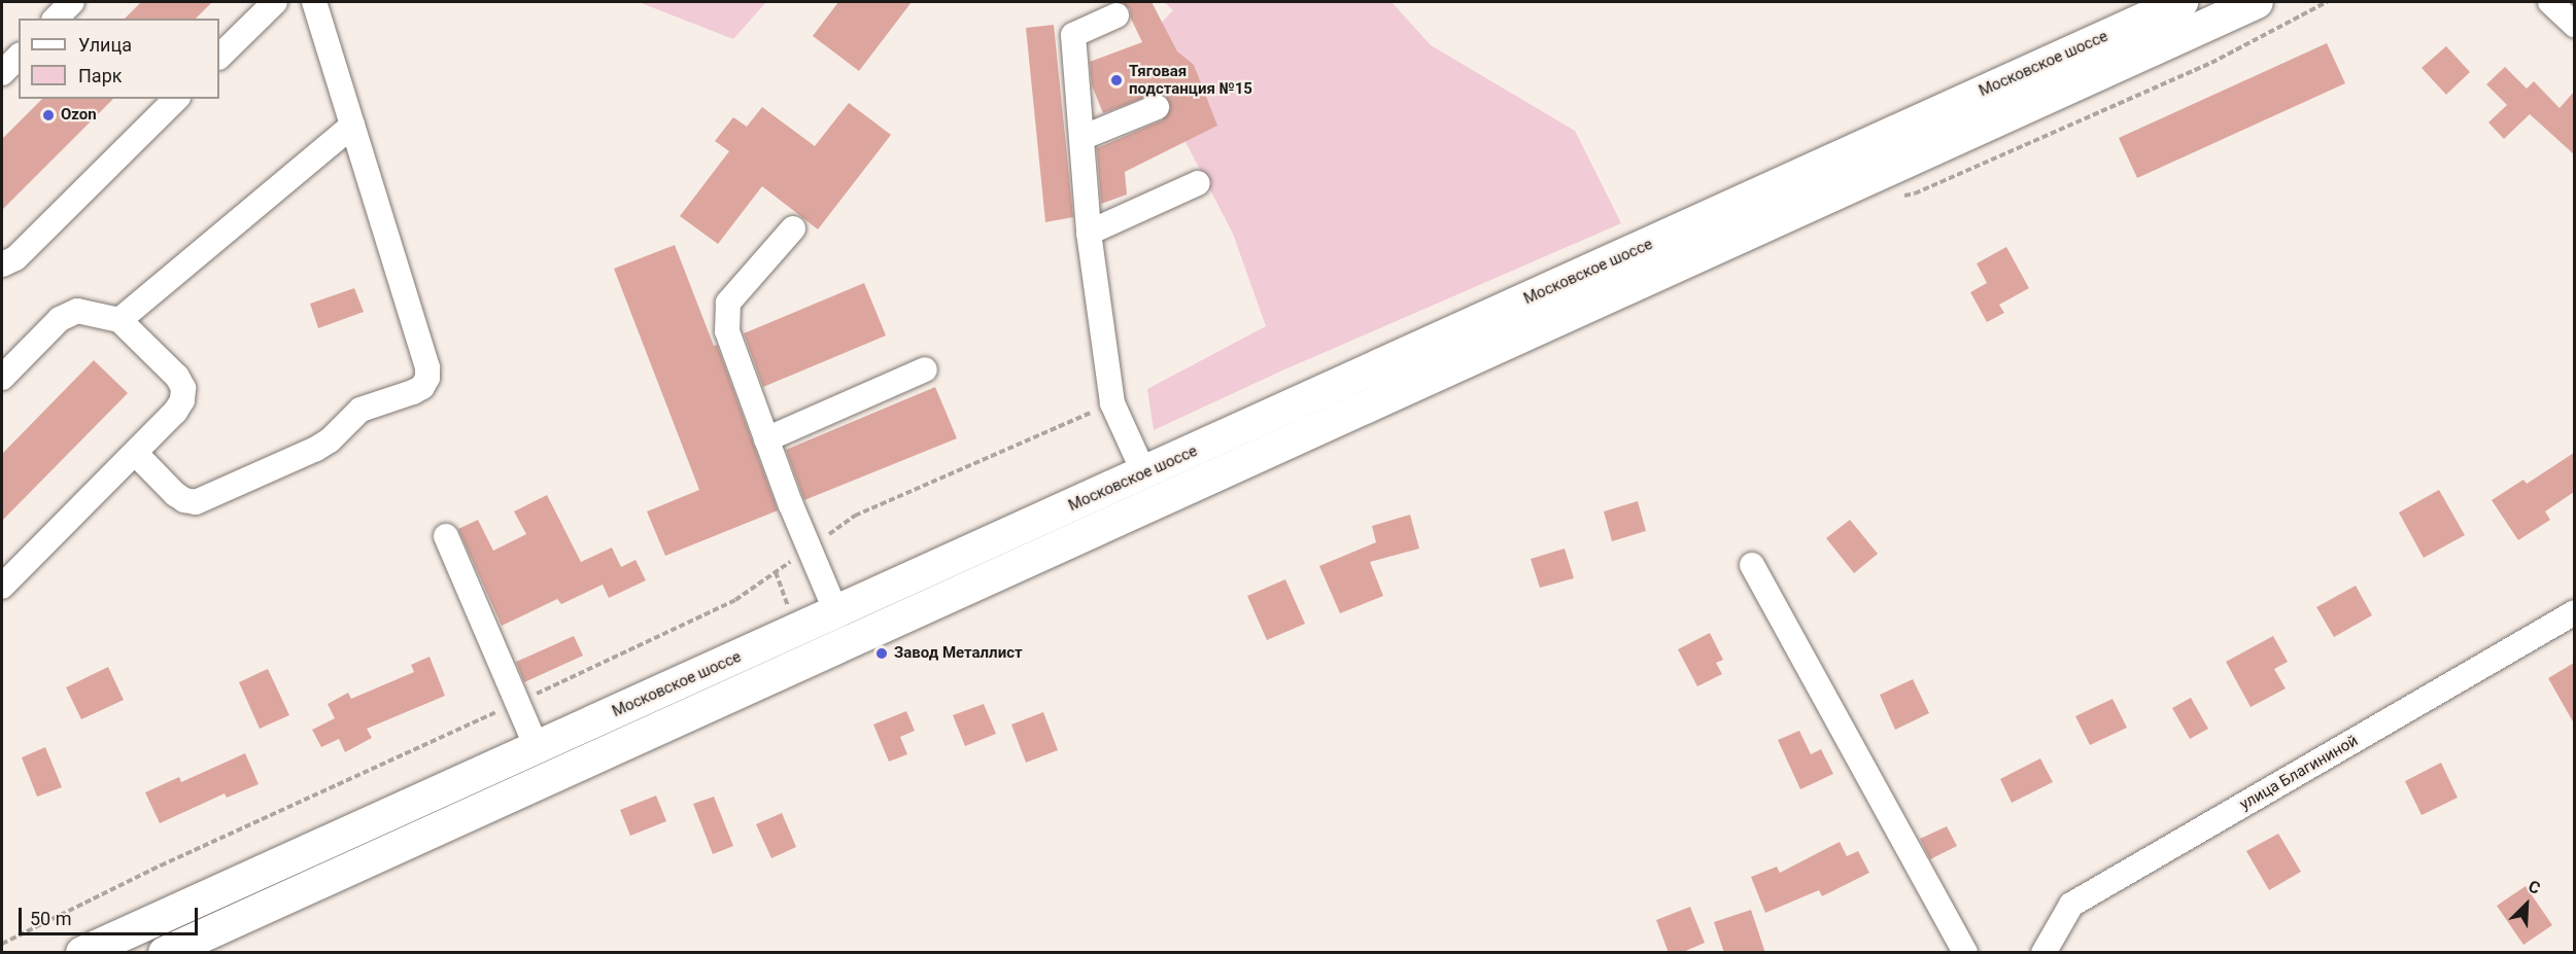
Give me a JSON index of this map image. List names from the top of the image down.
{
  "streets": {
    "main road": ["Московское шоссе"],
    "street": ["улица Благининой"]
  },
  "places": ["Тяговая подстанция №15", "Ozon", "Завод Металлист"],
  "legend": ["Улица", "Парк"],
  "scale_bar": "50 m",
  "north": "top right"
}
